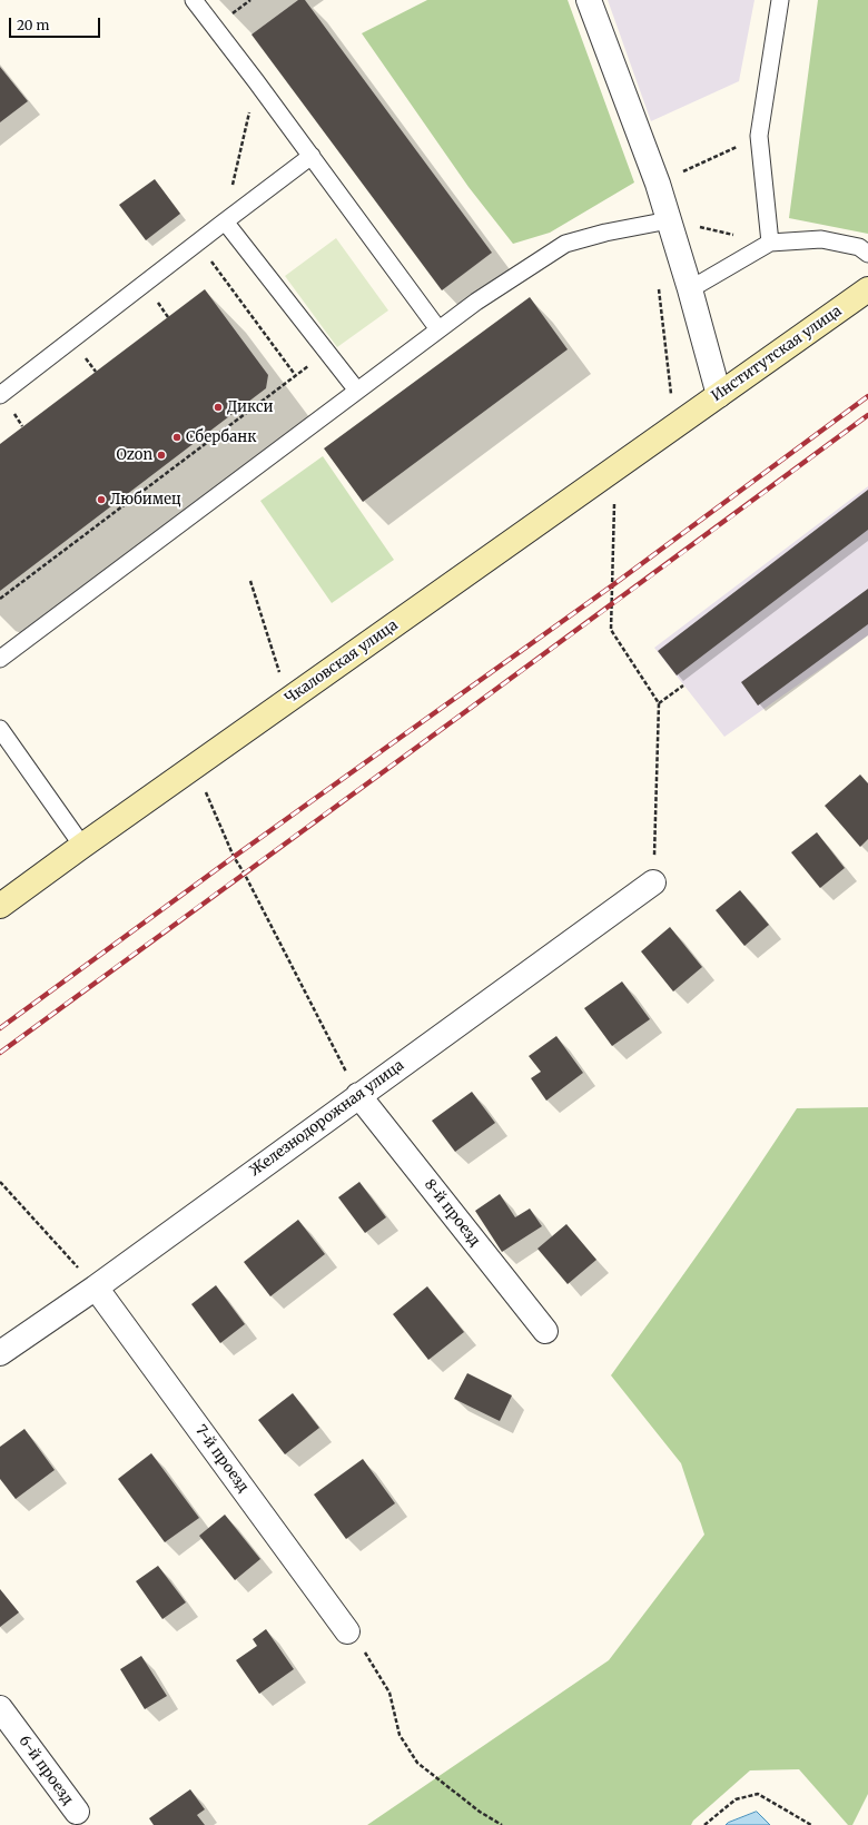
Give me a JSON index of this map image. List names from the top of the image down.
{
  "streets": {
    "street": [
      "Институтская улица",
      "Чкаловская улица",
      "Железнодорожная улица",
      "8-й проезд",
      "7-й проезд",
      "6-й проезд"
    ]
  },
  "crossings": [
    ["Институтская улица", "Чкаловская улица"],
    ["Железнодорожная улица", "8-й проезд"],
    ["Железнодорожная улица", "7-й проезд"]
  ],
  "places": [
    "Дикси",
    "Сбербанк",
    "Ozon",
    "Любимец"
  ],
  "scale_bar": "20 m"
}
